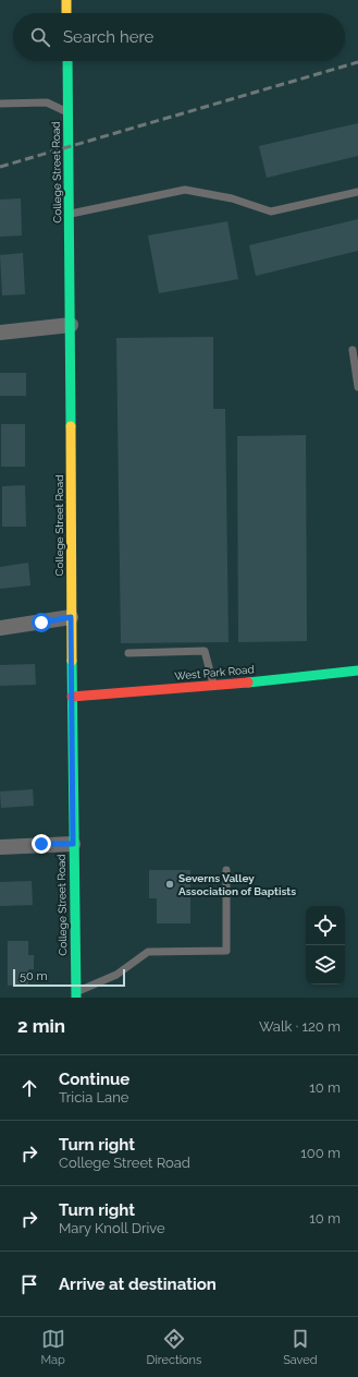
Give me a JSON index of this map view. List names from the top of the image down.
{
  "streets": {
    "street": ["College Street Road", "West Park Road"]
  },
  "crossings": [
    ["College Street Road", "West Park Road"]
  ],
  "places": ["Severns Valley Association of Baptists"],
  "scale_bar": "50 m",
  "page": {
    "search": "Search here",
    "scale": "50 m",
    "heading": ["2 min", "Walk · 120 m"],
    "list": [
      ["Continue", "Tricia Lane", "10 m"],
      ["Turn right", "College Street Road", "100 m"],
      ["Turn right", "Mary Knoll Drive", "10 m"],
      "Arrive at destination"
    ],
    "nav": ["Map", "Directions", "Saved"]
  }
}
